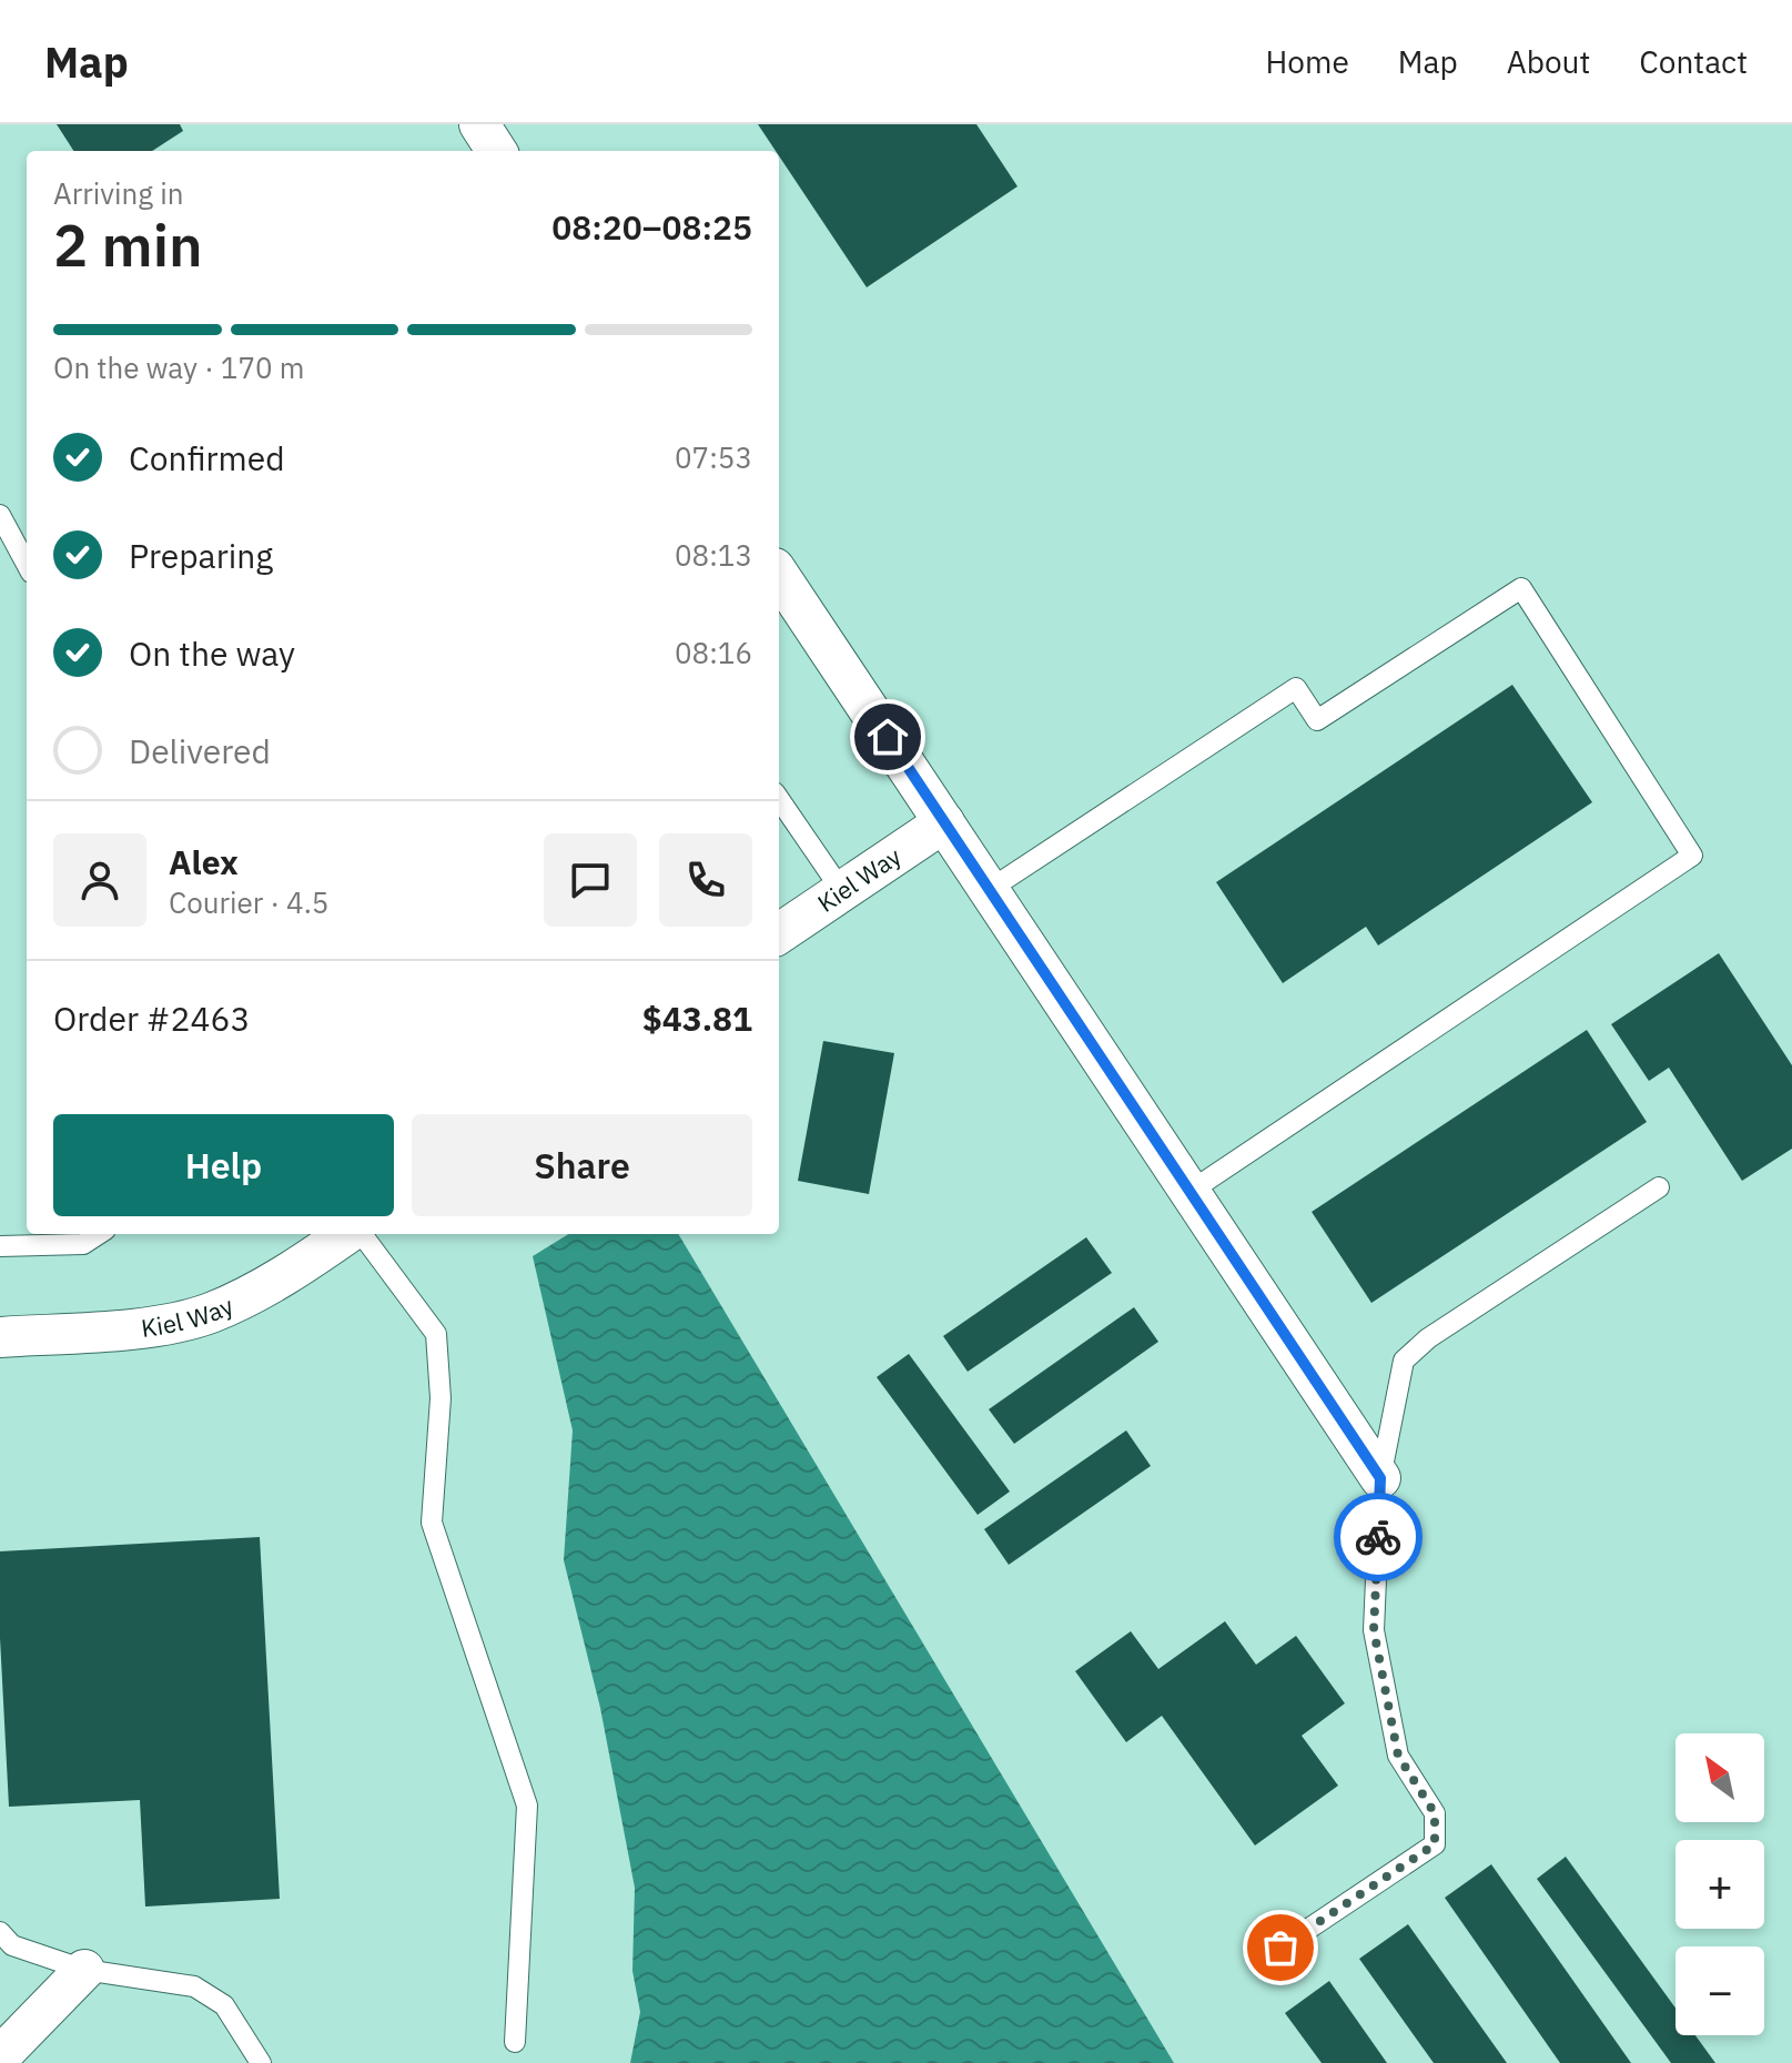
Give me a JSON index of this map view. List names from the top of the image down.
{
  "streets": {
    "street": ["Kiel Way"]
  },
  "north": "top left",
  "page": {
    "header": "Map",
    "nav": [
      "Home",
      "Map",
      "About",
      "Contact"
    ],
    "heading": ["2 min", "Arriving in", "08:20–08:25"],
    "panel": [
      "Alex",
      "Courier · 4.5",
      "Order #2463",
      "$43.81"
    ],
    "bar": "On the way · 170 m",
    "list": [
      ["Confirmed", "07:53"],
      ["Preparing", "08:13"],
      ["On the way", "08:16"],
      "Delivered"
    ],
    "buttons": ["Help", "Share"],
    "map_buttons": ["+", "−"]
  }
}
